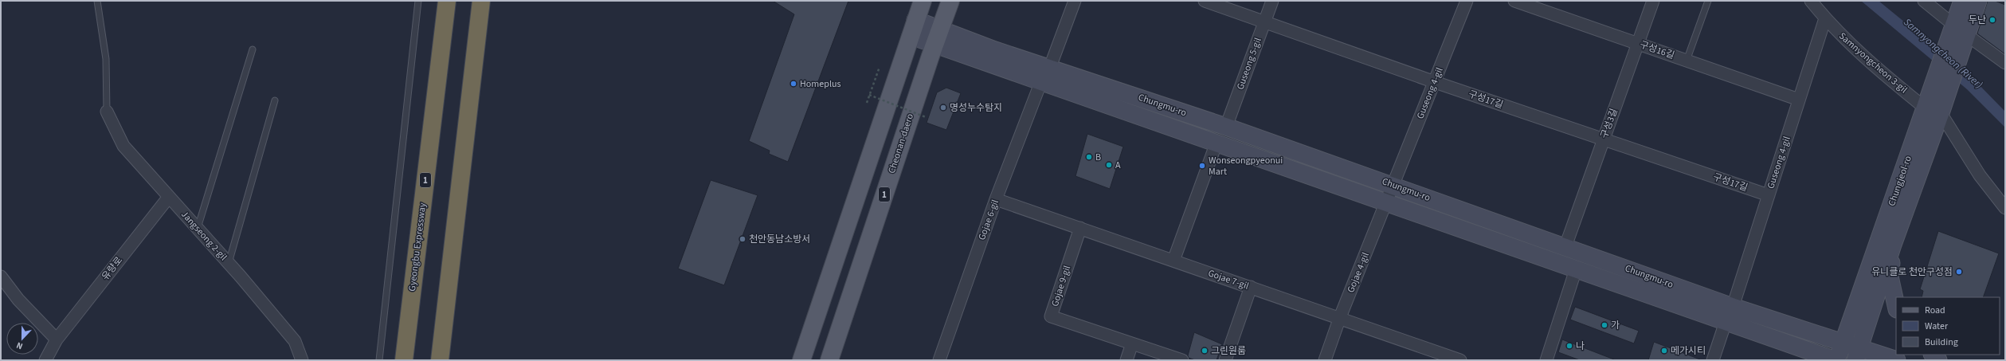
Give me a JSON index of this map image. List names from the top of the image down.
{
  "streets": {
    "highway": ["1", "Gyeongbu Expressway"],
    "main road": ["Chungmu-ro", "Cheonan-daero", "Chungjeol-ro"],
    "street": [
      "구성16길",
      "Samnyongcheon 3-gil",
      "Guseong 5-gil",
      "Guseong 4-gil",
      "구성17길",
      "구성3길",
      "Gojae 6-gil",
      "Jangseong 2-gil",
      "유량로",
      "Gojae 4-gil",
      "Gojae 7-gil",
      "Gojae 9-gil"
    ]
  },
  "crossings": [
    ["구성16길", "Guseong 4-gil"],
    ["구성16길", "구성3길"],
    ["Samnyongcheon 3-gil", "Guseong 4-gil"],
    ["Samnyongcheon 3-gil", "Chungjeol-ro"],
    ["Guseong 5-gil", "구성17길"],
    ["Guseong 5-gil", "Chungmu-ro"],
    ["Guseong 4-gil", "구성17길"],
    ["Guseong 4-gil", "Chungmu-ro"],
    ["Guseong 4-gil", "Gojae 4-gil"],
    ["구성17길", "구성3길"],
    ["Chungmu-ro", "구성3길"],
    ["Chungmu-ro", "Cheonan-daero"],
    ["Chungmu-ro", "Chungjeol-ro"],
    ["Chungmu-ro", "Gojae 6-gil"],
    ["Chungmu-ro", "Gojae 4-gil"],
    ["Gojae 6-gil", "Gojae 7-gil"],
    ["Jangseong 2-gil", "유량로"],
    ["Gojae 4-gil", "Gojae 7-gil"],
    ["Gojae 7-gil", "Gojae 9-gil"]
  ],
  "water": ["Samnyongcheon (River)"],
  "places": [
    "두난",
    "Homeplus",
    "명성누수탐지",
    "B",
    "A",
    "Wonseongpyeonui Mart",
    "천안동남소방서",
    "유니클로 천안구성점",
    "가",
    "나",
    "그린원룸",
    "메가시티"
  ],
  "legend": ["Road", "Water", "Building"],
  "north": "bottom"
}
